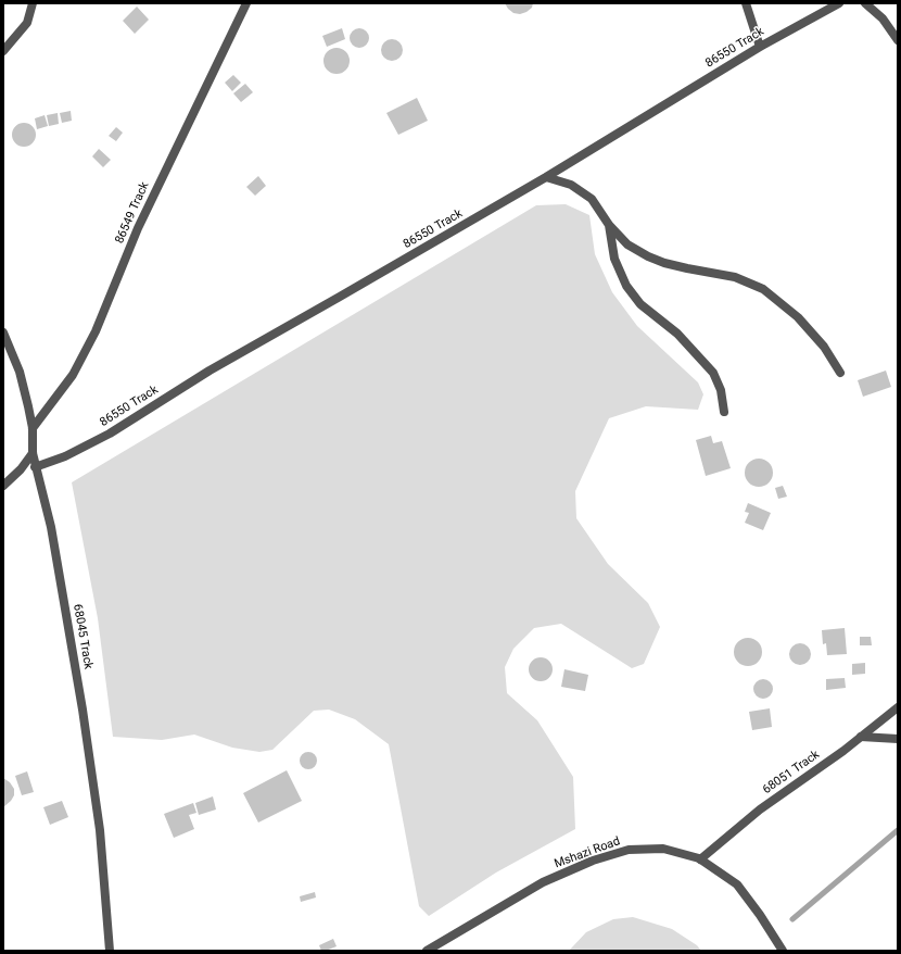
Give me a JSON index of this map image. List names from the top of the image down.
{
  "streets": {
    "street": [
      "86550 Track",
      "86549 Track",
      "68045 Track",
      "68051 Track",
      "Mshazi Road"
    ]
  },
  "crossings": [
    ["86550 Track", "68045 Track"],
    ["86549 Track", "68045 Track"],
    ["68051 Track", "Mshazi Road"]
  ]
}
